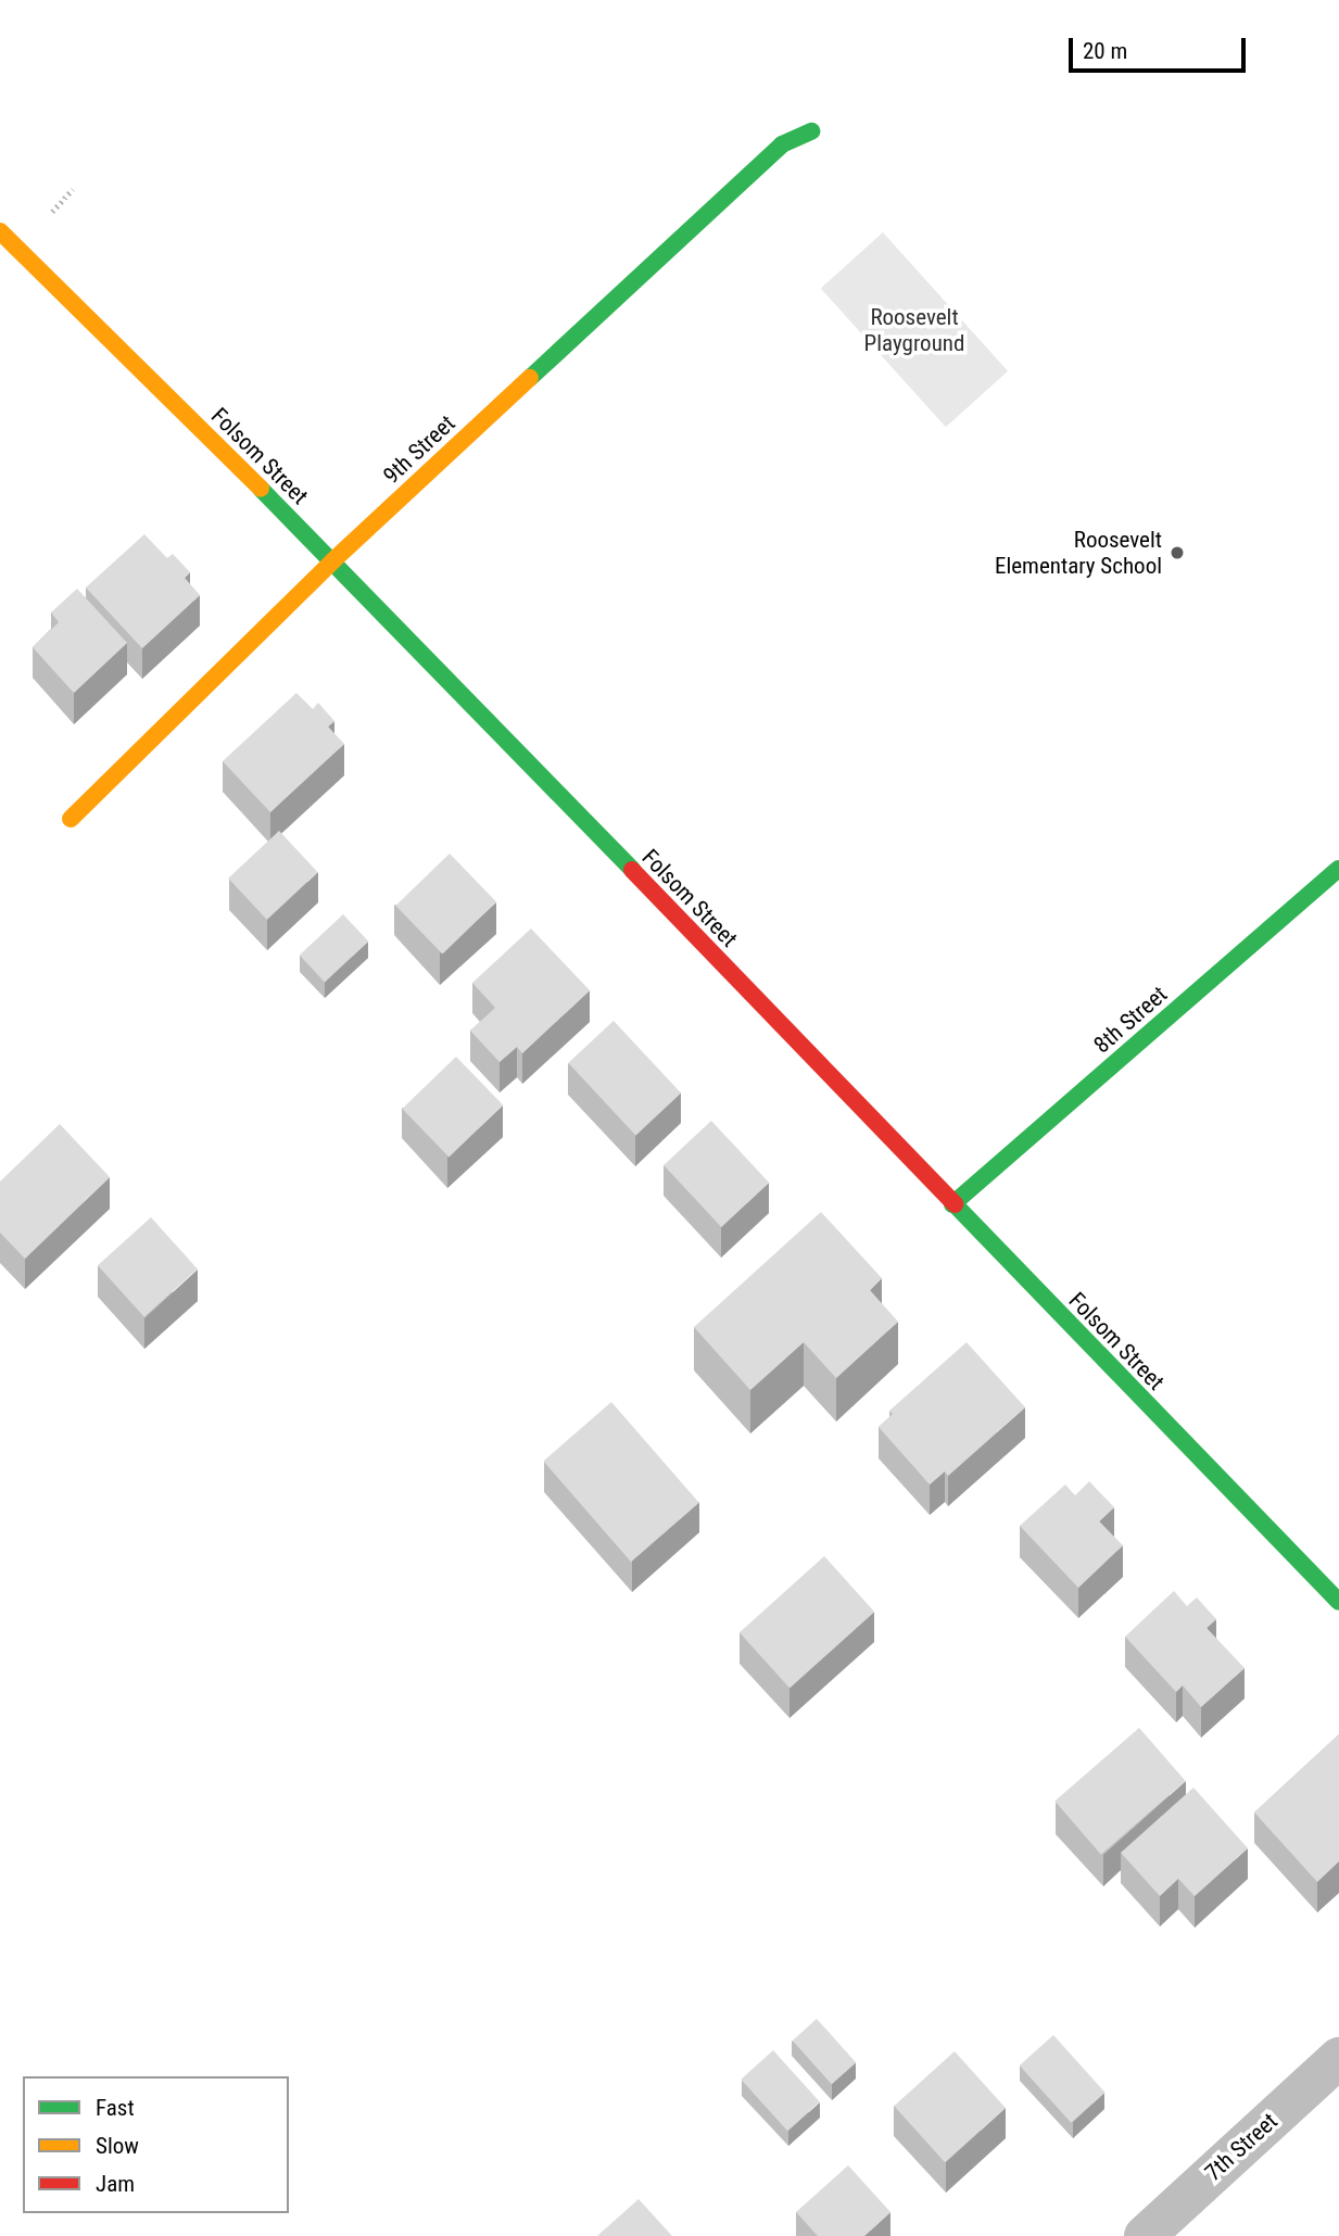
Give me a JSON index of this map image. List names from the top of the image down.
{
  "streets": {
    "street": [
      "9th Street",
      "Folsom Street",
      "8th Street",
      "7th Street"
    ]
  },
  "crossings": [
    ["9th Street", "Folsom Street"],
    ["Folsom Street", "8th Street"]
  ],
  "parks": ["Roosevelt Playground"],
  "places": ["Roosevelt Elementary School"],
  "legend": ["Fast", "Slow", "Jam"],
  "scale_bar": "20 m"
}
